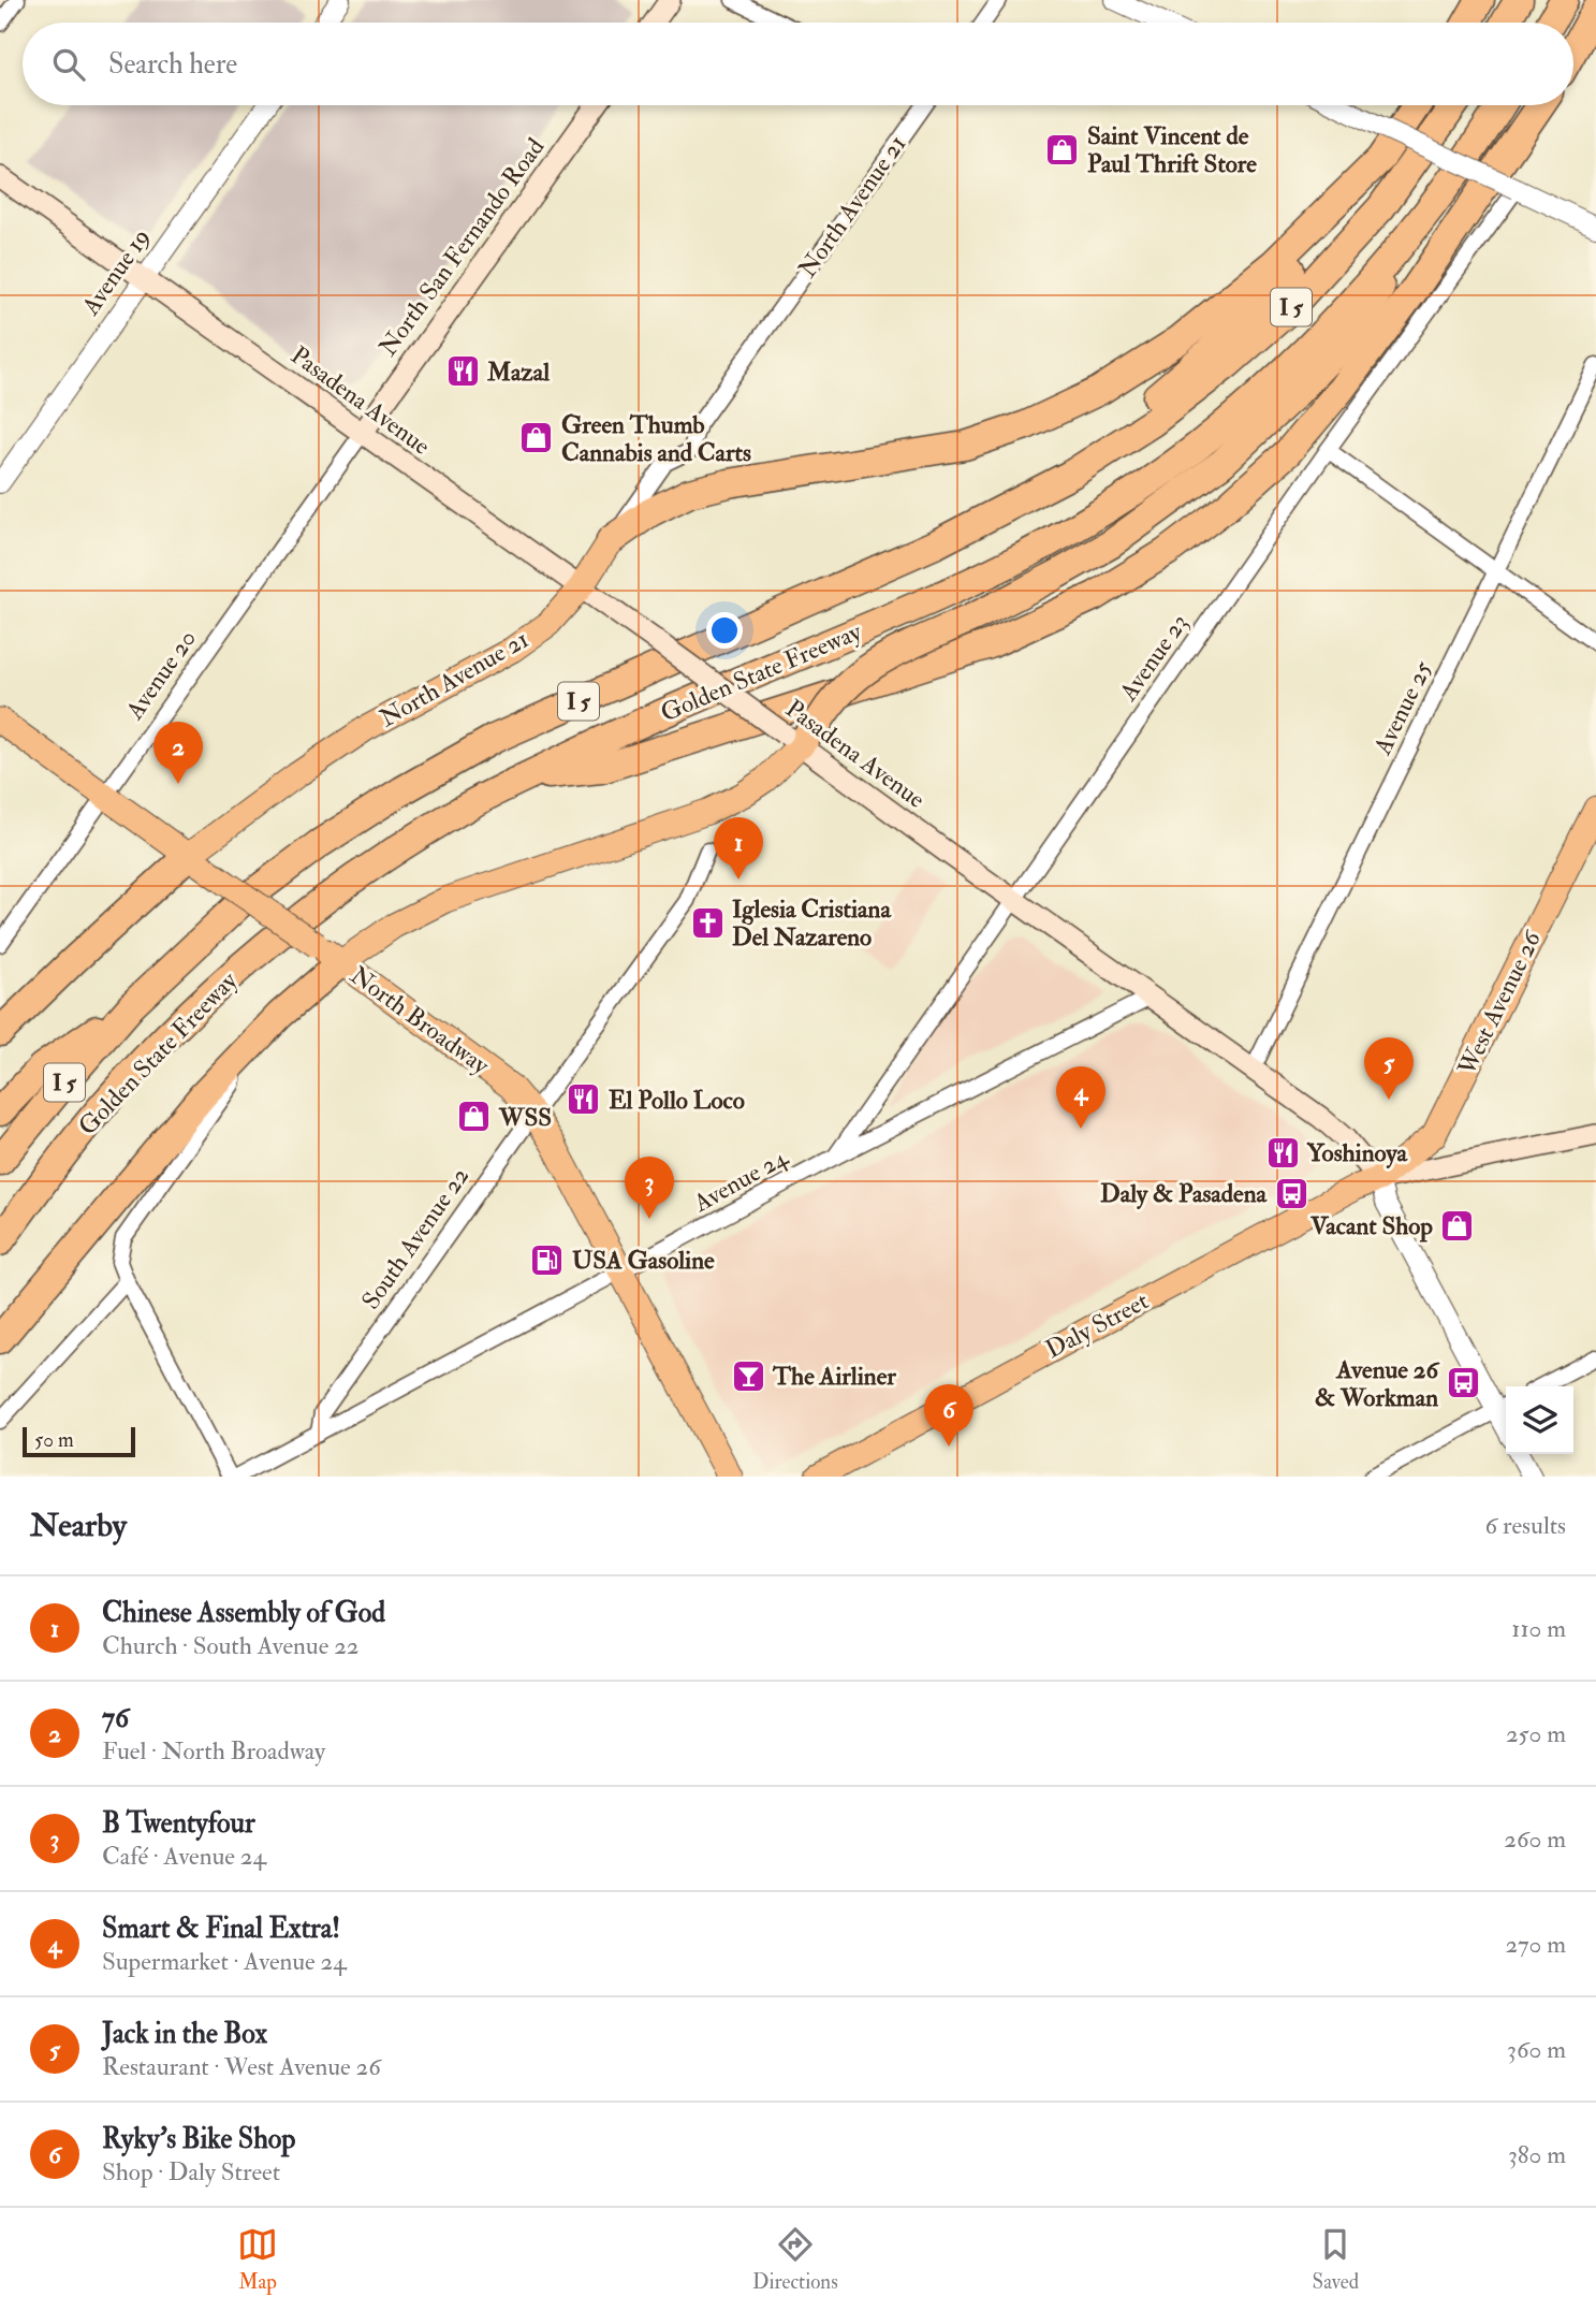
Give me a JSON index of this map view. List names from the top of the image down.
{
  "streets": {
    "highway": ["I 5", "Golden State Freeway"],
    "main road": [
      "North Avenue 21",
      "North San Fernando Road",
      "Pasadena Avenue",
      "West Avenue 26",
      "North Broadway",
      "Daly Street"
    ],
    "street": [
      "Avenue 19",
      "Avenue 23",
      "Avenue 20",
      "Avenue 25",
      "Avenue 24",
      "South Avenue 22"
    ]
  },
  "crossings": [
    ["North Avenue 21", "Pasadena Avenue"],
    ["North Avenue 21", "North Broadway"],
    ["North San Fernando Road", "Pasadena Avenue"],
    ["North San Fernando Road", "Avenue 20"],
    ["Avenue 19", "Pasadena Avenue"],
    ["Pasadena Avenue", "Avenue 23"],
    ["Pasadena Avenue", "Avenue 20"],
    ["Pasadena Avenue", "Avenue 25"],
    ["Pasadena Avenue", "West Avenue 26"],
    ["Pasadena Avenue", "Avenue 24"],
    ["Pasadena Avenue", "Daly Street"],
    ["Avenue 23", "Avenue 24"],
    ["Avenue 20", "North Broadway"],
    ["West Avenue 26", "Daly Street"],
    ["North Broadway", "Avenue 24"],
    ["North Broadway", "South Avenue 22"],
    ["Avenue 24", "South Avenue 22"]
  ],
  "places": {
    "shop": [
      "Saint Vincent de Paul Thrift Store",
      "Green Thumb Cannabis and Carts",
      "WSS",
      "Vacant Shop"
    ],
    "restaurant": ["Mazal", "El Pollo Loco", "Yoshinoya"],
    "church": ["Iglesia Cristiana Del Nazareno"],
    "bus stop": ["Daly & Pasadena", "Avenue 26 & Workman"],
    "fuel station": ["USA Gasoline"],
    "bar": ["The Airliner"]
  },
  "scale_bar": "50 m",
  "page": {
    "search": "Search here",
    "pins": [
      "2",
      "1",
      "5",
      "4",
      "3",
      "6"
    ],
    "scale": "50 m",
    "heading": ["Nearby", "6 results"],
    "list": [
      {
        "mark": "1",
        "name": "Chinese Assembly of God",
        "note": "Church · South Avenue 22",
        "value": "110 m"
      },
      {
        "mark": "2",
        "name": "76",
        "note": "Fuel · North Broadway",
        "value": "250 m"
      },
      {
        "mark": "3",
        "name": "B Twentyfour",
        "note": "Café · Avenue 24",
        "value": "260 m"
      },
      {
        "mark": "4",
        "name": "Smart & Final Extra!",
        "note": "Supermarket · Avenue 24",
        "value": "270 m"
      },
      {
        "mark": "5",
        "name": "Jack in the Box",
        "note": "Restaurant · West Avenue 26",
        "value": "360 m"
      },
      {
        "mark": "6",
        "name": "Ryky's Bike Shop",
        "note": "Shop · Daly Street",
        "value": "380 m"
      }
    ],
    "nav": ["Map", "Directions", "Saved"]
  }
}
